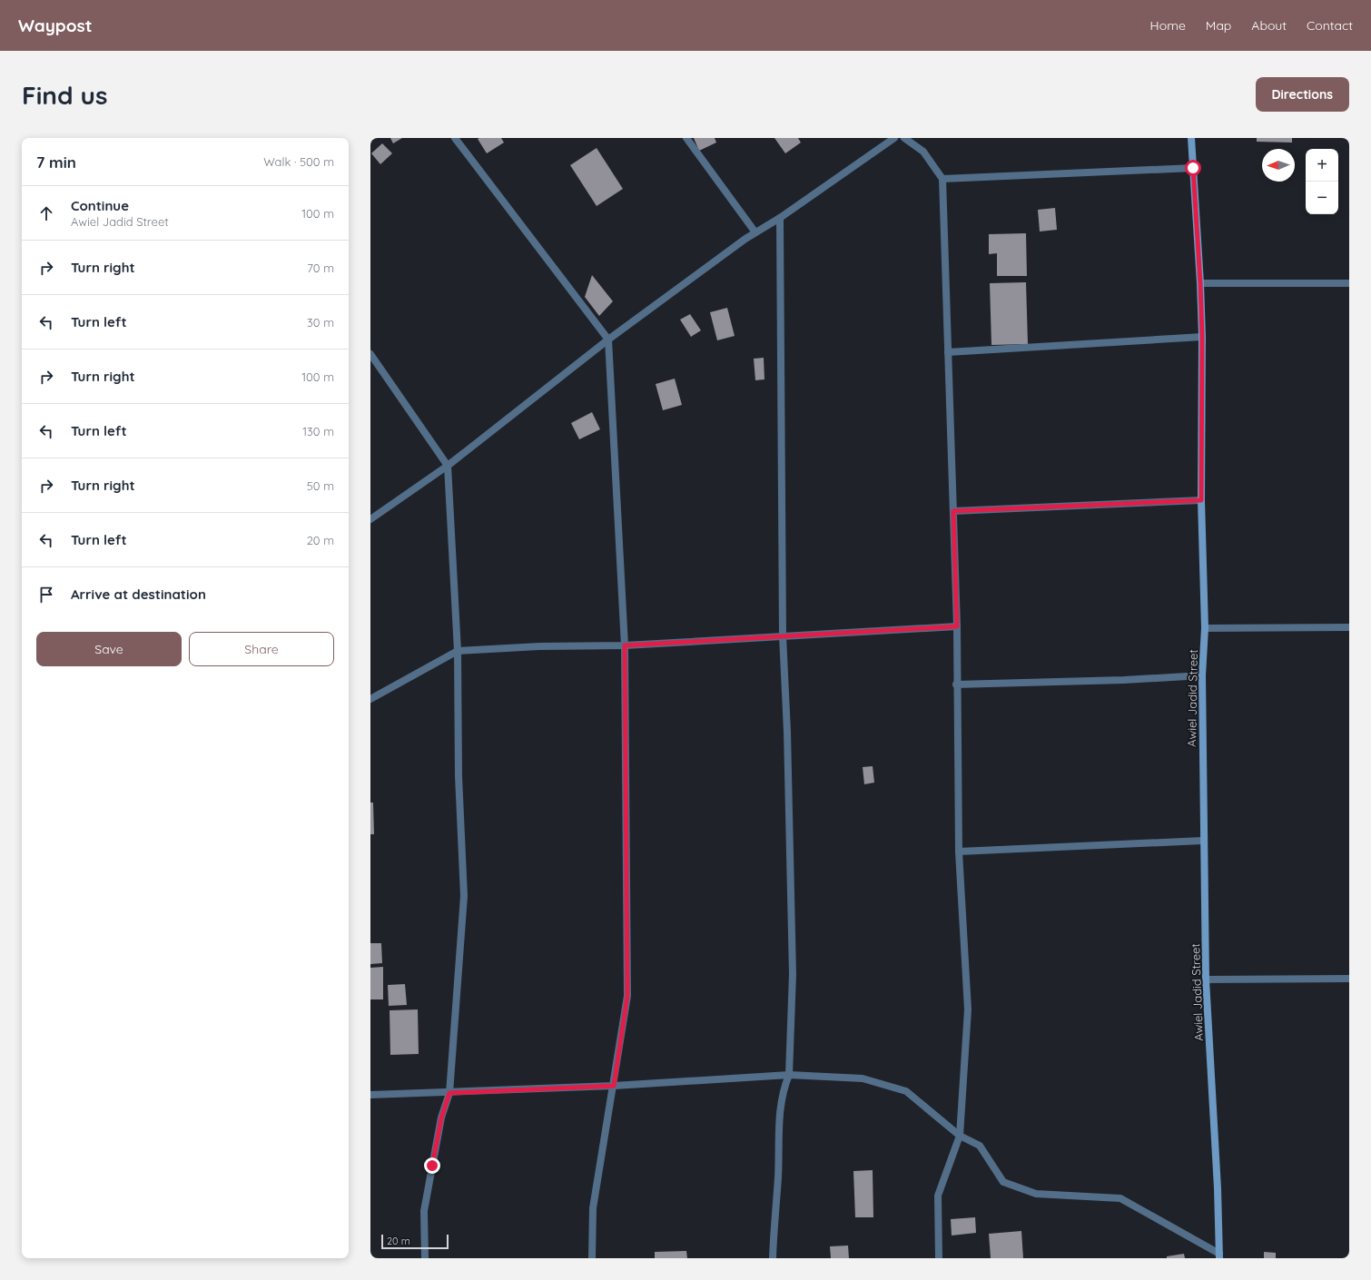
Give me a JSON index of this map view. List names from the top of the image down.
{
  "streets": {
    "street": ["Awiel Jadid Street"]
  },
  "scale_bar": "20 m",
  "north": "left",
  "page": {
    "header": "Waypost",
    "nav": [
      "Home",
      "Map",
      "About",
      "Contact"
    ],
    "buttons": [
      "Directions",
      ["Save", "Share"]
    ],
    "title": "Find us",
    "heading": ["7 min", "Walk · 500 m"],
    "map_buttons": ["+", "−"],
    "list": [
      ["Continue", "Awiel Jadid Street", "100 m"],
      ["Turn right", "70 m"],
      ["Turn left", "30 m"],
      ["Turn right", "100 m"],
      ["Turn left", "130 m"],
      ["Turn right", "50 m"],
      ["Turn left", "20 m"],
      "Arrive at destination"
    ],
    "scale": "20 m"
  }
}
